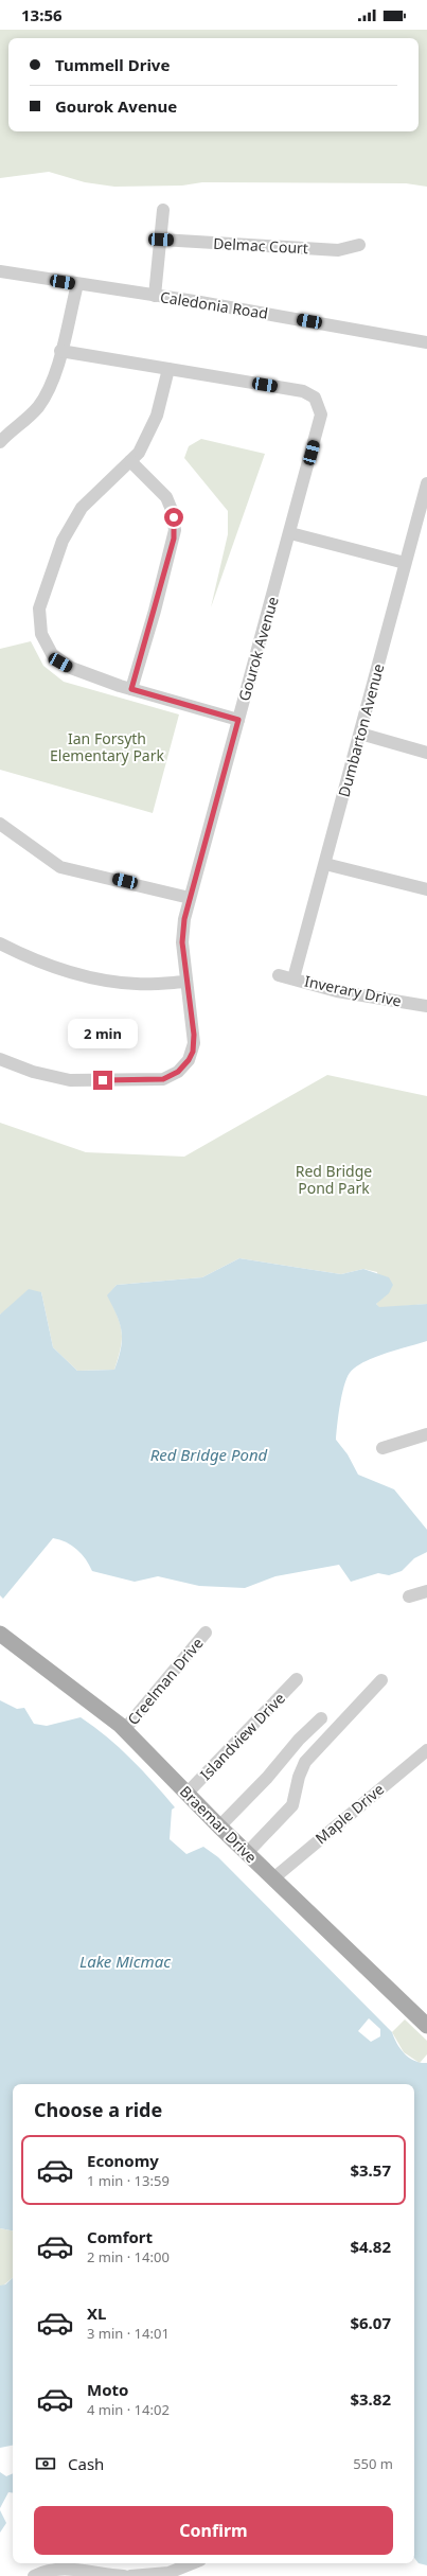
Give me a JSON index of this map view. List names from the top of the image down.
{
  "streets": {
    "main road": ["Braemar Drive"],
    "street": [
      "Delmac Court",
      "Caledonia Road",
      "Gourok Avenue",
      "Dumbarton Avenue",
      "Inverary Drive",
      "Creelman Drive",
      "Islandview Drive",
      "Maple Drive"
    ]
  },
  "crossings": [
    ["Dumbarton Avenue", "Inverary Drive"],
    ["Creelman Drive", "Braemar Drive"],
    ["Islandview Drive", "Braemar Drive"],
    ["Maple Drive", "Braemar Drive"]
  ],
  "water": ["Red Bridge Pond", "Lake Micmac"],
  "parks": ["Ian Forsyth Elementary Park", "Red Bridge Pond Park"],
  "page": {
    "status": "13:56",
    "banner": ["Tummell Drive", "Gourok Avenue"],
    "bubble": "2 min",
    "heading": "Choose a ride",
    "list": [
      {
        "name": "Economy",
        "note": "1 min · 13:59",
        "value": "$3.57"
      },
      {
        "name": "Comfort",
        "note": "2 min · 14:00",
        "value": "$4.82"
      },
      {
        "name": "XL",
        "note": "3 min · 14:01",
        "value": "$6.07"
      },
      {
        "name": "Moto",
        "note": "4 min · 14:02",
        "value": "$3.82"
      }
    ],
    "pay": ["Cash", "550 m"],
    "buttons": "Confirm"
  }
}
